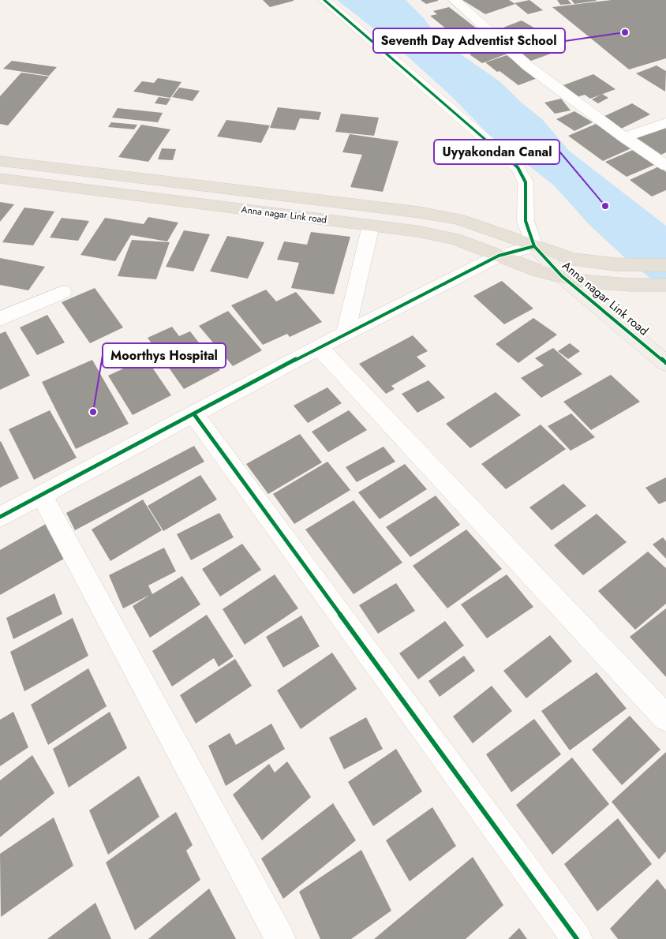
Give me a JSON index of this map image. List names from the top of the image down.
{
  "streets": {
    "main road": ["Anna nagar Link road"]
  },
  "places": ["Seventh Day Adventist School", "Uyyakondan Canal", "Moorthys Hospital"]
}
